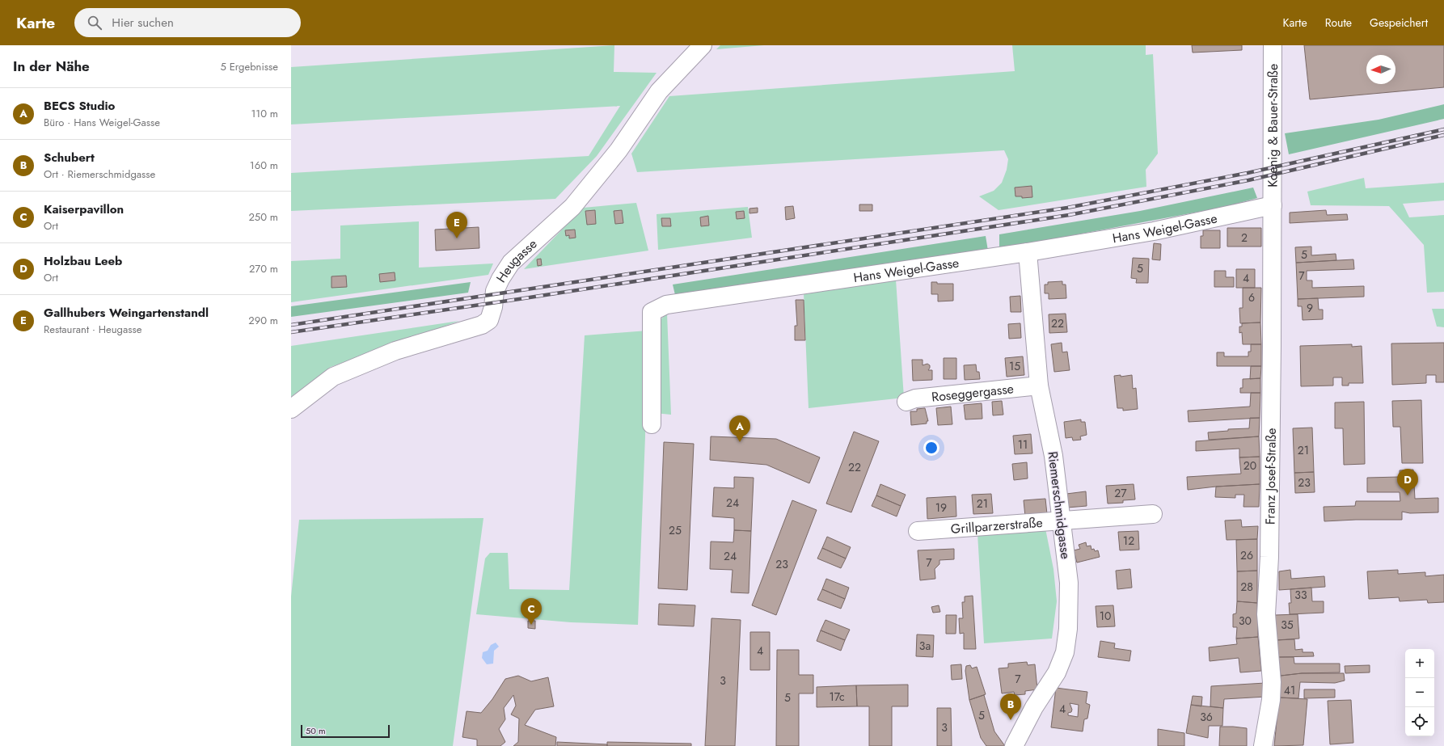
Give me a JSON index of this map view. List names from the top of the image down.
{
  "streets": {
    "street": [
      "Koenig & Bauer-Straße",
      "Hans Weigel-Gasse",
      "Heugasse",
      "Roseggergasse",
      "Franz Josef-Straße",
      "Riemerschmidgasse",
      "Grillparzerstraße"
    ]
  },
  "crossings": [
    ["Koenig & Bauer-Straße", "Hans Weigel-Gasse"],
    ["Koenig & Bauer-Straße", "Franz Josef-Straße"],
    ["Hans Weigel-Gasse", "Franz Josef-Straße"],
    ["Hans Weigel-Gasse", "Riemerschmidgasse"],
    ["Roseggergasse", "Riemerschmidgasse"],
    ["Riemerschmidgasse", "Grillparzerstraße"]
  ],
  "house_numbers": [
    "2",
    "5",
    "5",
    "7",
    "4",
    "6",
    "9",
    "22",
    "15",
    "11",
    "21",
    "20",
    "22",
    "23",
    "27",
    "24",
    "21",
    "19",
    "25",
    "12",
    "26",
    "24",
    "7",
    "23",
    "28",
    "33",
    "10",
    "30",
    "35",
    "3a",
    "4",
    "7",
    "3",
    "41",
    "17c",
    "5",
    "4",
    "5",
    "36",
    "3"
  ],
  "scale_bar": "50 m",
  "north": "left",
  "page": {
    "header": "Karte",
    "search": "Hier suchen",
    "nav": ["Karte", "Route", "Gespeichert"],
    "heading": ["In der Nähe", "5 Ergebnisse"],
    "list": [
      {
        "mark": "A",
        "name": "BECS Studio",
        "note": "Büro · Hans Weigel-Gasse",
        "value": "110 m"
      },
      {
        "mark": "B",
        "name": "Schubert",
        "note": "Ort · Riemerschmidgasse",
        "value": "160 m"
      },
      {
        "mark": "C",
        "name": "Kaiserpavillon",
        "note": "Ort",
        "value": "250 m"
      },
      {
        "mark": "D",
        "name": "Holzbau Leeb",
        "note": "Ort",
        "value": "270 m"
      },
      {
        "mark": "E",
        "name": "Gallhubers Weingartenstandl",
        "note": "Restaurant · Heugasse",
        "value": "290 m"
      }
    ],
    "pins": [
      "E",
      "A",
      "D",
      "C",
      "B"
    ],
    "map_buttons": ["+", "−"],
    "scale": "50 m"
  }
}
